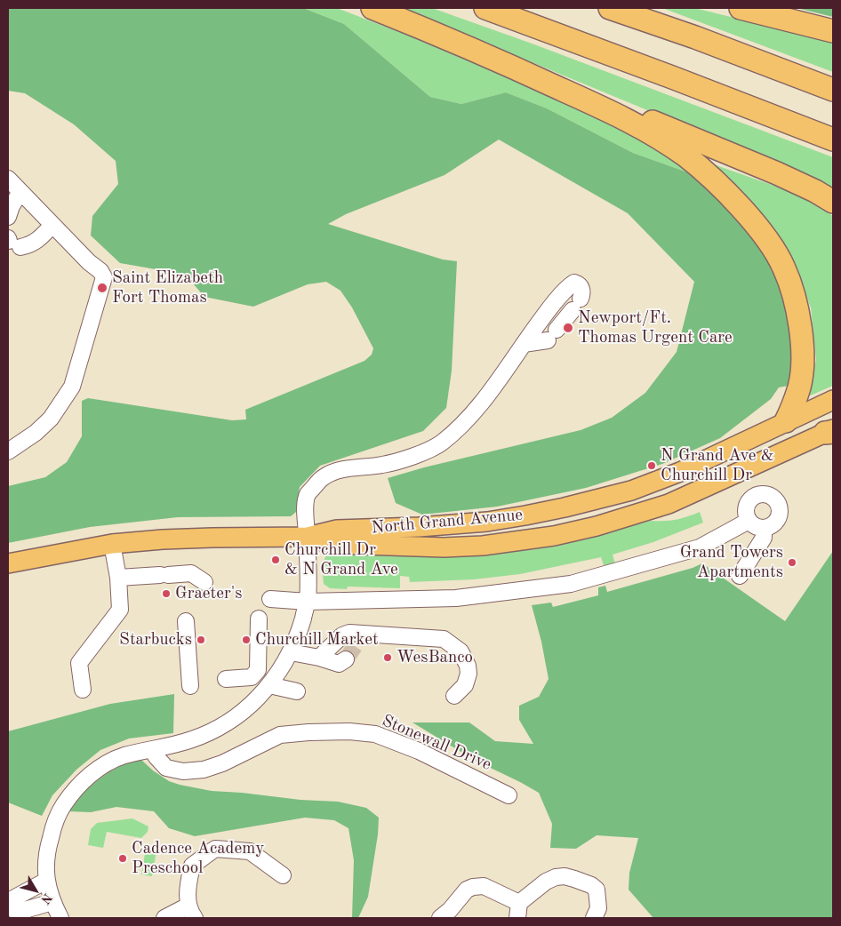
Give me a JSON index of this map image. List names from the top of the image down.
{
  "streets": {
    "main road": ["North Grand Avenue"],
    "street": ["Stonewall Drive"]
  },
  "places": [
    "Saint Elizabeth Fort Thomas",
    "Newport/Ft. Thomas Urgent Care",
    "N Grand Ave & Churchill Dr",
    "Churchill Dr & N Grand Ave",
    "Grand Towers Apartments",
    "Graeter's",
    "Starbucks",
    "Churchill Market",
    "WesBanco",
    "Cadence Academy Preschool"
  ],
  "north": "bottom right"
}
